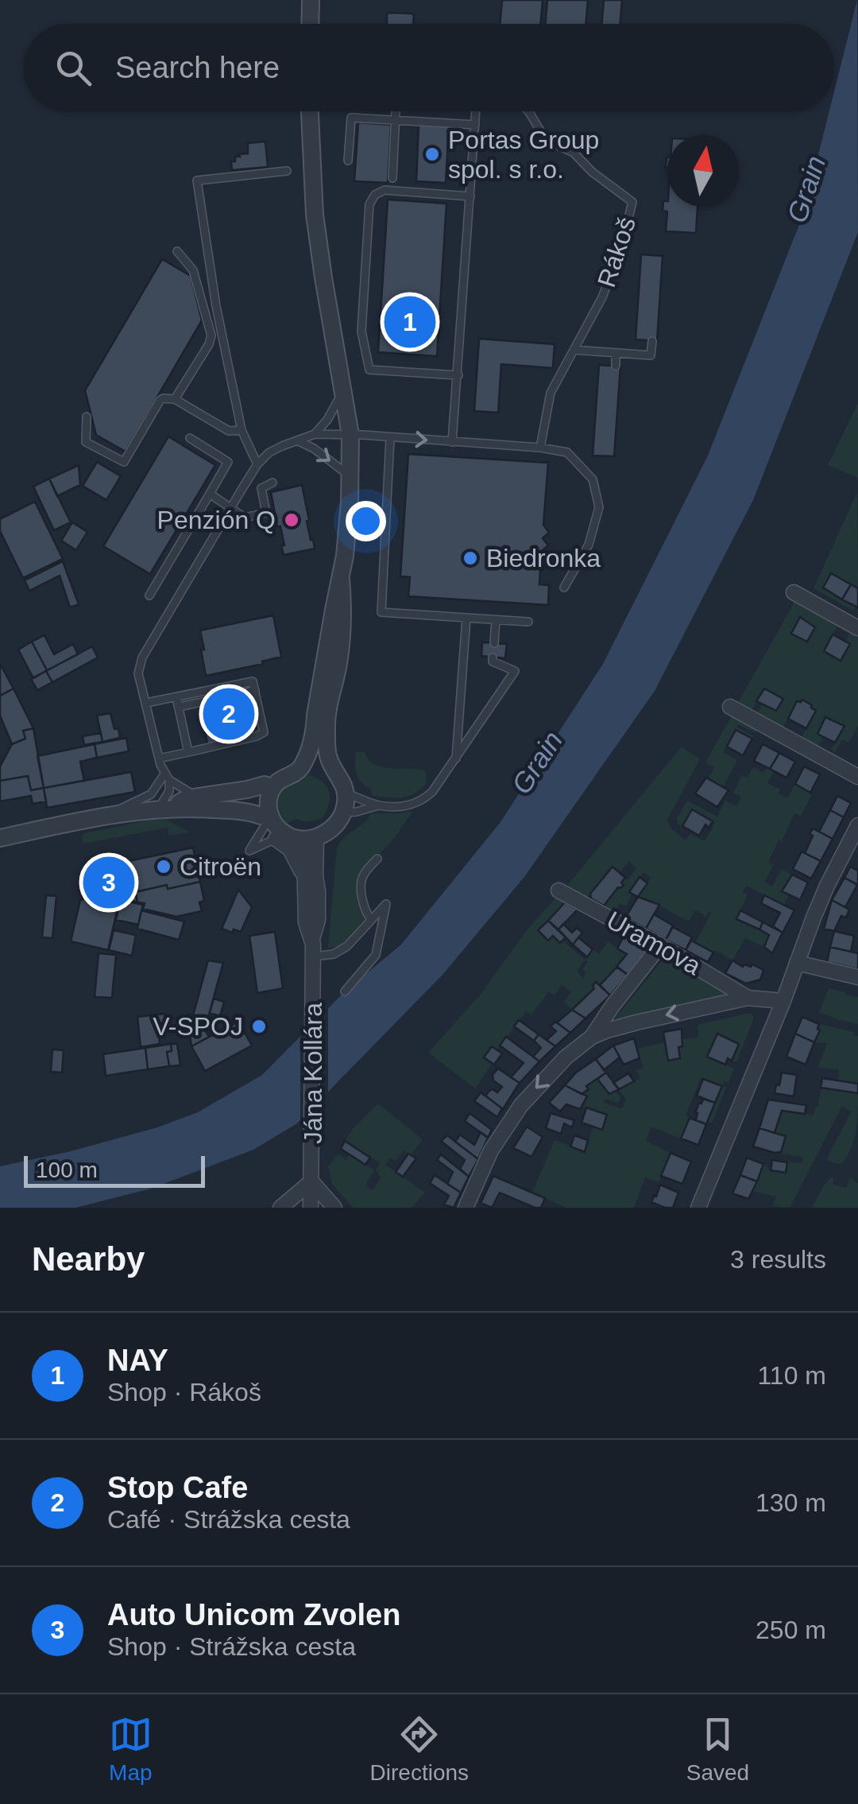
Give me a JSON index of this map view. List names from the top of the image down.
{
  "streets": {
    "street": ["Uramova", "Jána Kollára"],
    "lane": ["Rákoš"]
  },
  "water": ["Grain"],
  "places": [
    "Portas Group spol. s r.o.",
    "Penzión Q",
    "Biedronka",
    "Citroën",
    "V-SPOJ"
  ],
  "scale_bar": "100 m",
  "north": "top",
  "page": {
    "search": "Search here",
    "pins": ["1", "2", "3"],
    "scale": "100 m",
    "heading": ["Nearby", "3 results"],
    "list": [
      {
        "mark": "1",
        "name": "NAY",
        "note": "Shop · Rákoš",
        "value": "110 m"
      },
      {
        "mark": "2",
        "name": "Stop Cafe",
        "note": "Café · Strážska cesta",
        "value": "130 m"
      },
      {
        "mark": "3",
        "name": "Auto Unicom Zvolen",
        "note": "Shop · Strážska cesta",
        "value": "250 m"
      }
    ],
    "nav": ["Map", "Directions", "Saved"]
  }
}
